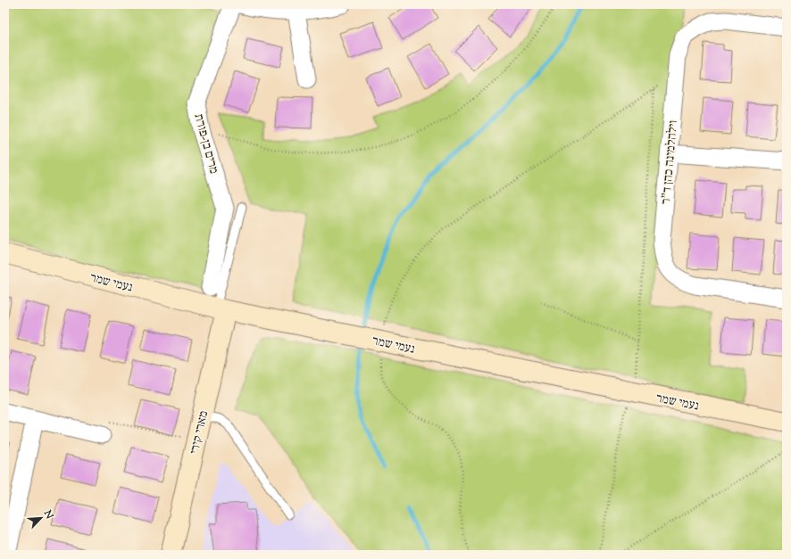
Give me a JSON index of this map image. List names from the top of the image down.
{
  "streets": {
    "street": [
      "מרים בן-פורת",
      "וילהלמינה כהן ד\"ר",
      "נעמי שמר",
      "מארי קירי"
    ]
  },
  "crossings": [
    ["נעמי שמר", "מארי קירי"]
  ],
  "north": "top right"
}
